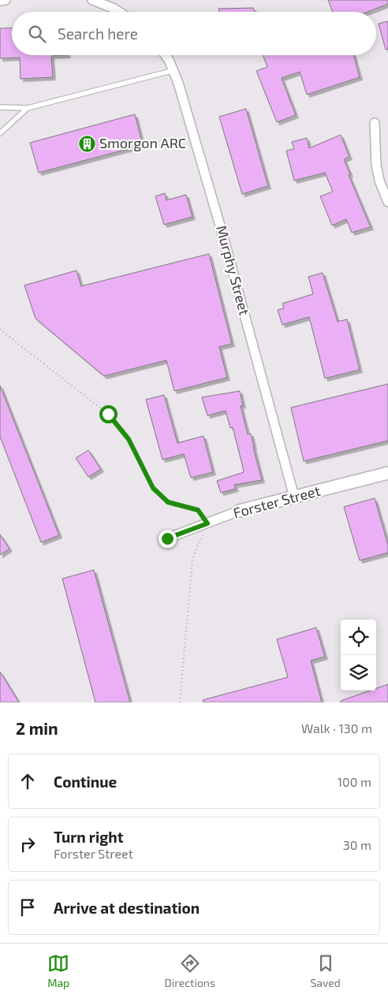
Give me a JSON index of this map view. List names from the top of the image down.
{
  "streets": {
    "street": ["Murphy Street", "Forster Street"]
  },
  "crossings": [
    ["Murphy Street", "Forster Street"]
  ],
  "places": {
    "building": ["Smorgon ARC"]
  },
  "page": {
    "search": "Search here",
    "heading": ["2 min", "Walk · 130 m"],
    "list": [
      ["Continue", "100 m"],
      ["Turn right", "Forster Street", "30 m"],
      "Arrive at destination"
    ],
    "nav": ["Map", "Directions", "Saved"]
  }
}
